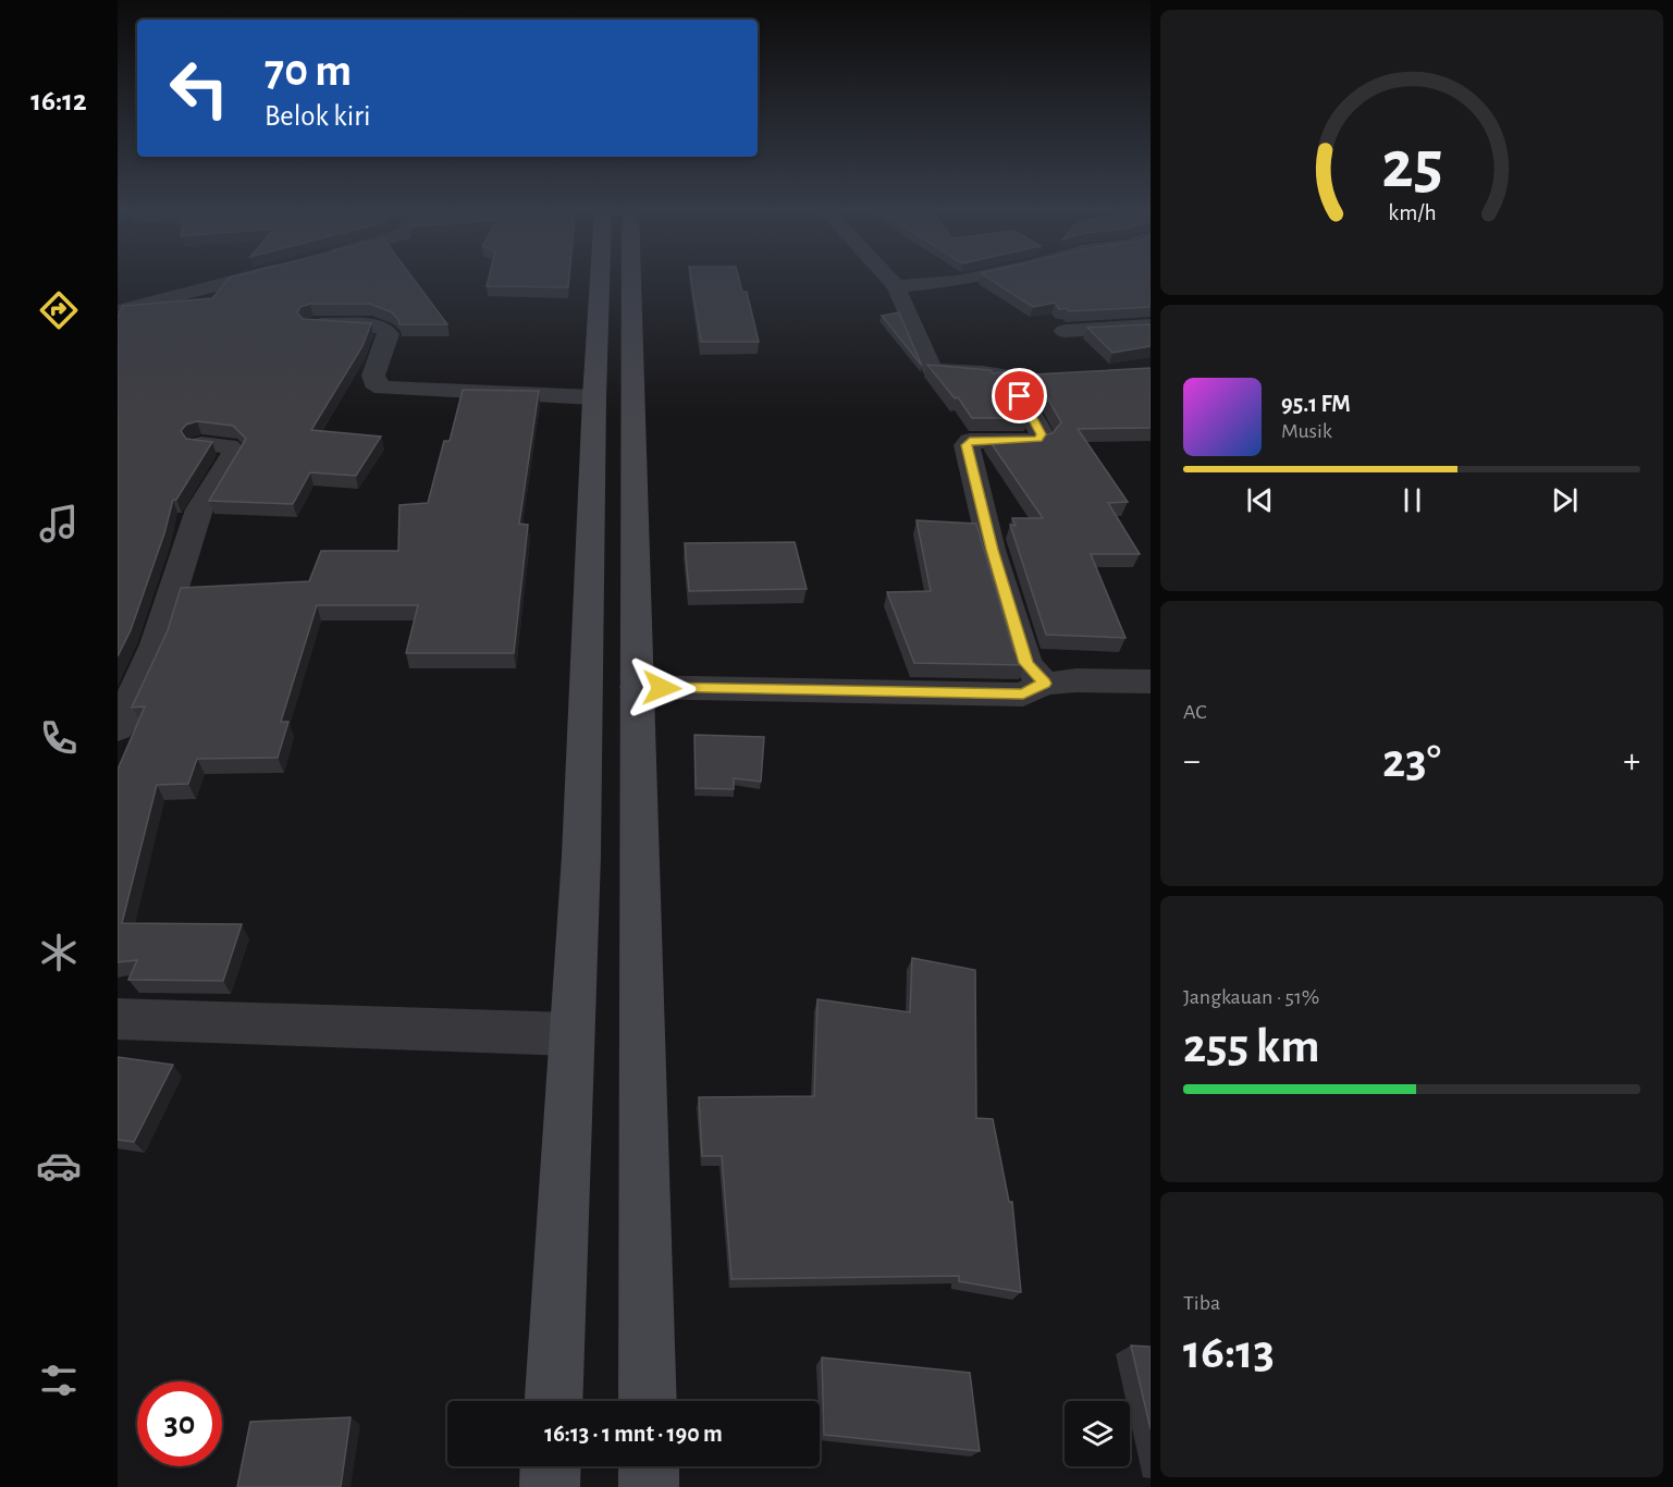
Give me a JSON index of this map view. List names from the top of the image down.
{
  "page": {
    "tabs": "16:12",
    "turn": ["70 m", "Belok kiri"],
    "song": ["95.1 FM", "Musik"],
    "tile": [
      "AC",
      ["Jangkauan · 51%", "255 km"],
      ["Tiba", "16:13"]
    ],
    "heat": ["−", "23°", "+"],
    "limit": "30",
    "trip": "16:13 · 1 mnt · 190 m",
    "gauge": ["25", "km/h"]
  }
}
